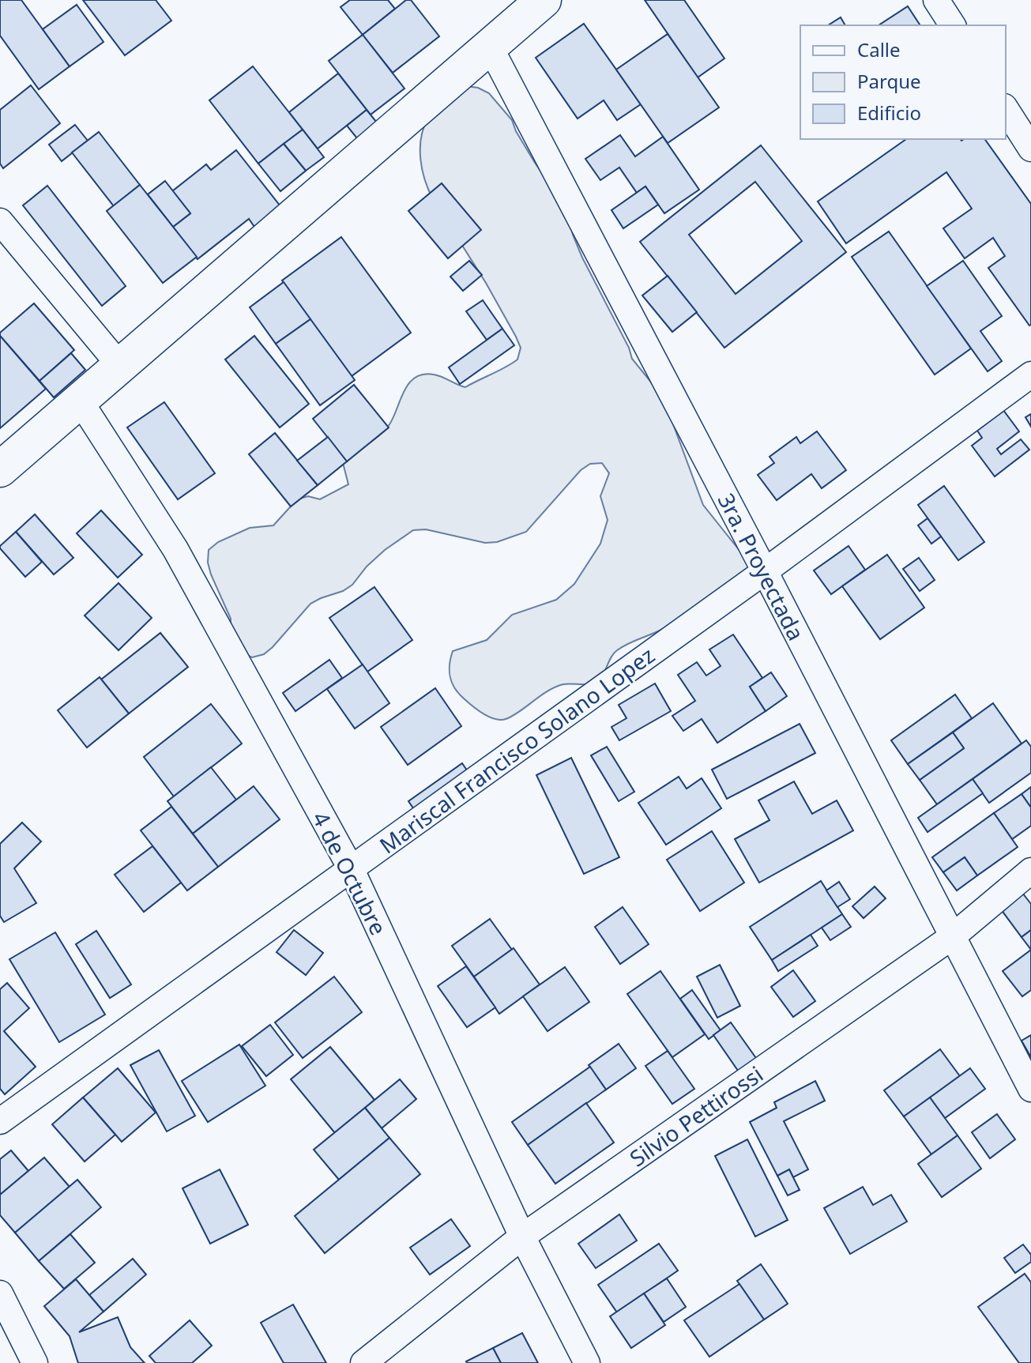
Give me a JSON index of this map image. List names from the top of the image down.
{
  "streets": {
    "street": [
      "3ra. Proyectada",
      "Mariscal Francisco Solano Lopez",
      "4 de Octubre",
      "Silvio Pettirossi"
    ]
  },
  "crossings": [
    ["3ra. Proyectada", "Mariscal Francisco Solano Lopez"],
    ["3ra. Proyectada", "Silvio Pettirossi"],
    ["Mariscal Francisco Solano Lopez", "4 de Octubre"],
    ["4 de Octubre", "Silvio Pettirossi"]
  ],
  "legend": ["Calle", "Parque", "Edificio"]
}
